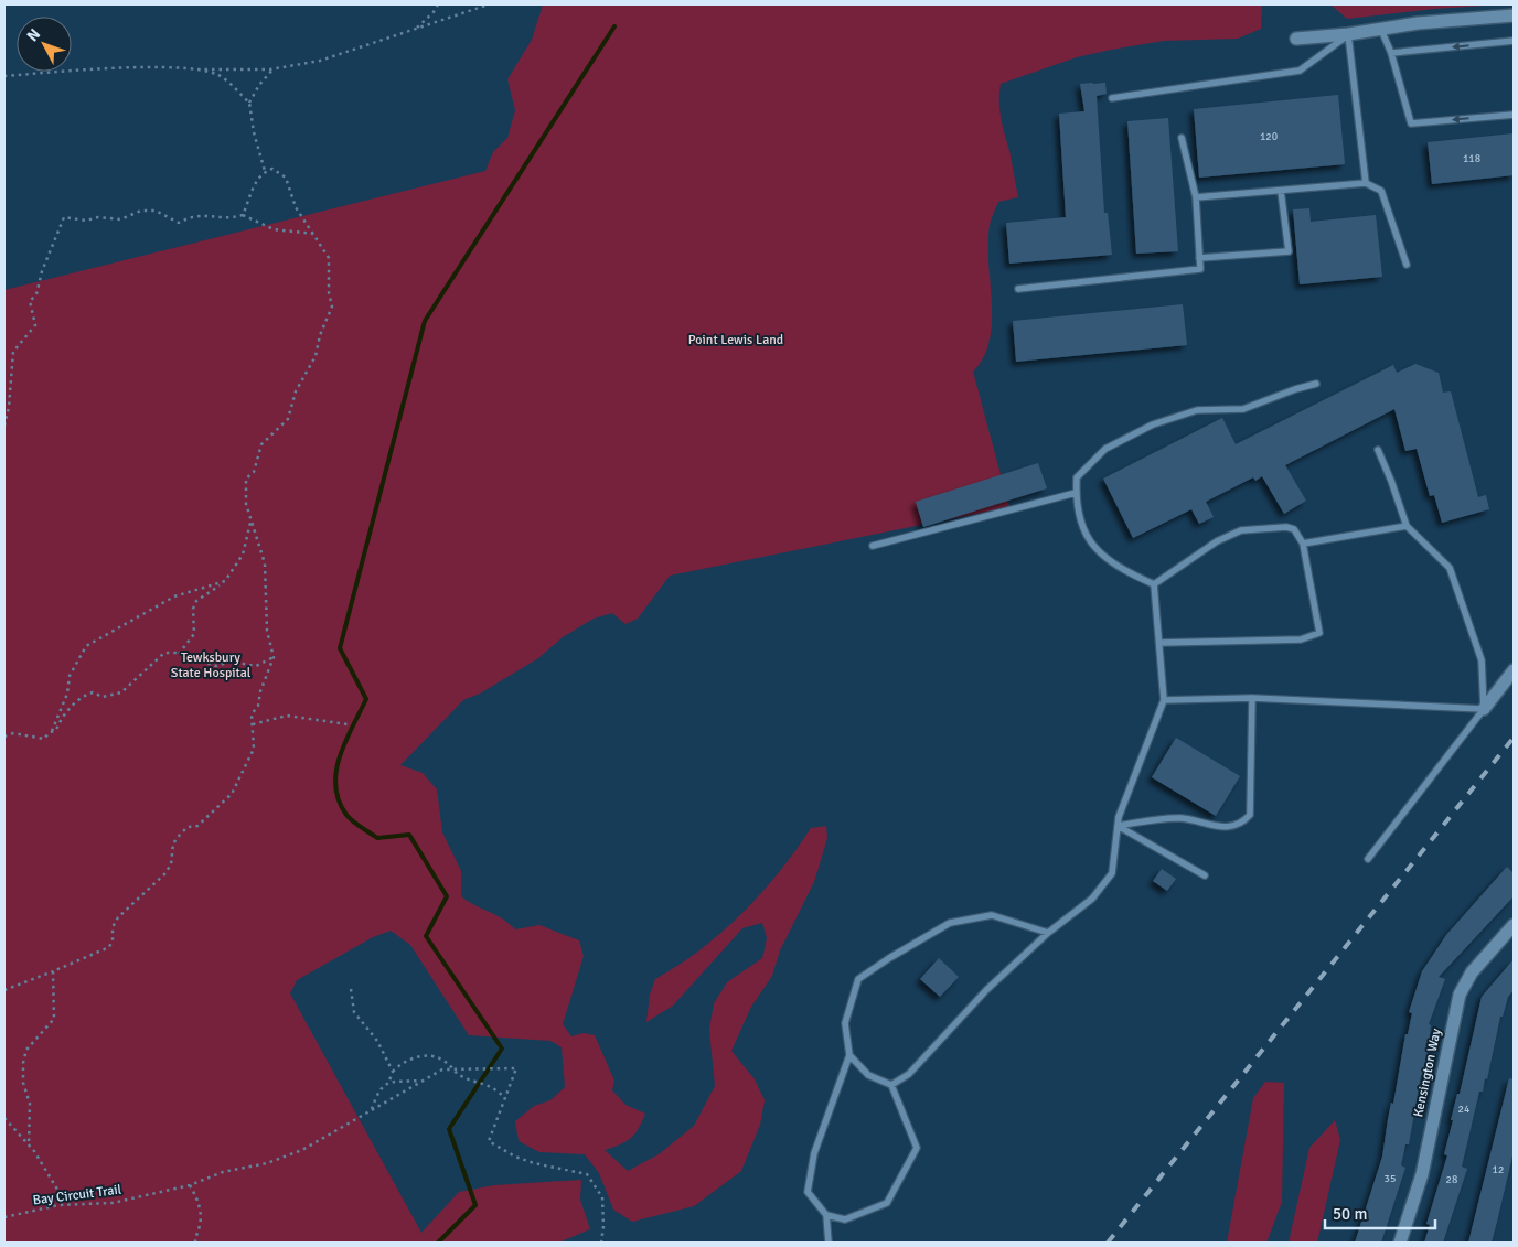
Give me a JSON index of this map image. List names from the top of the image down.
{
  "streets": {
    "street": ["Kensington Way"],
    "path": ["Bay Circuit Trail"]
  },
  "parks": ["Point Lewis Land", "Tewksbury State Hospital"],
  "house_numbers": [
    "120",
    "118",
    "24",
    "12",
    "35",
    "28"
  ],
  "scale_bar": "50 m",
  "north": "top left"
}
